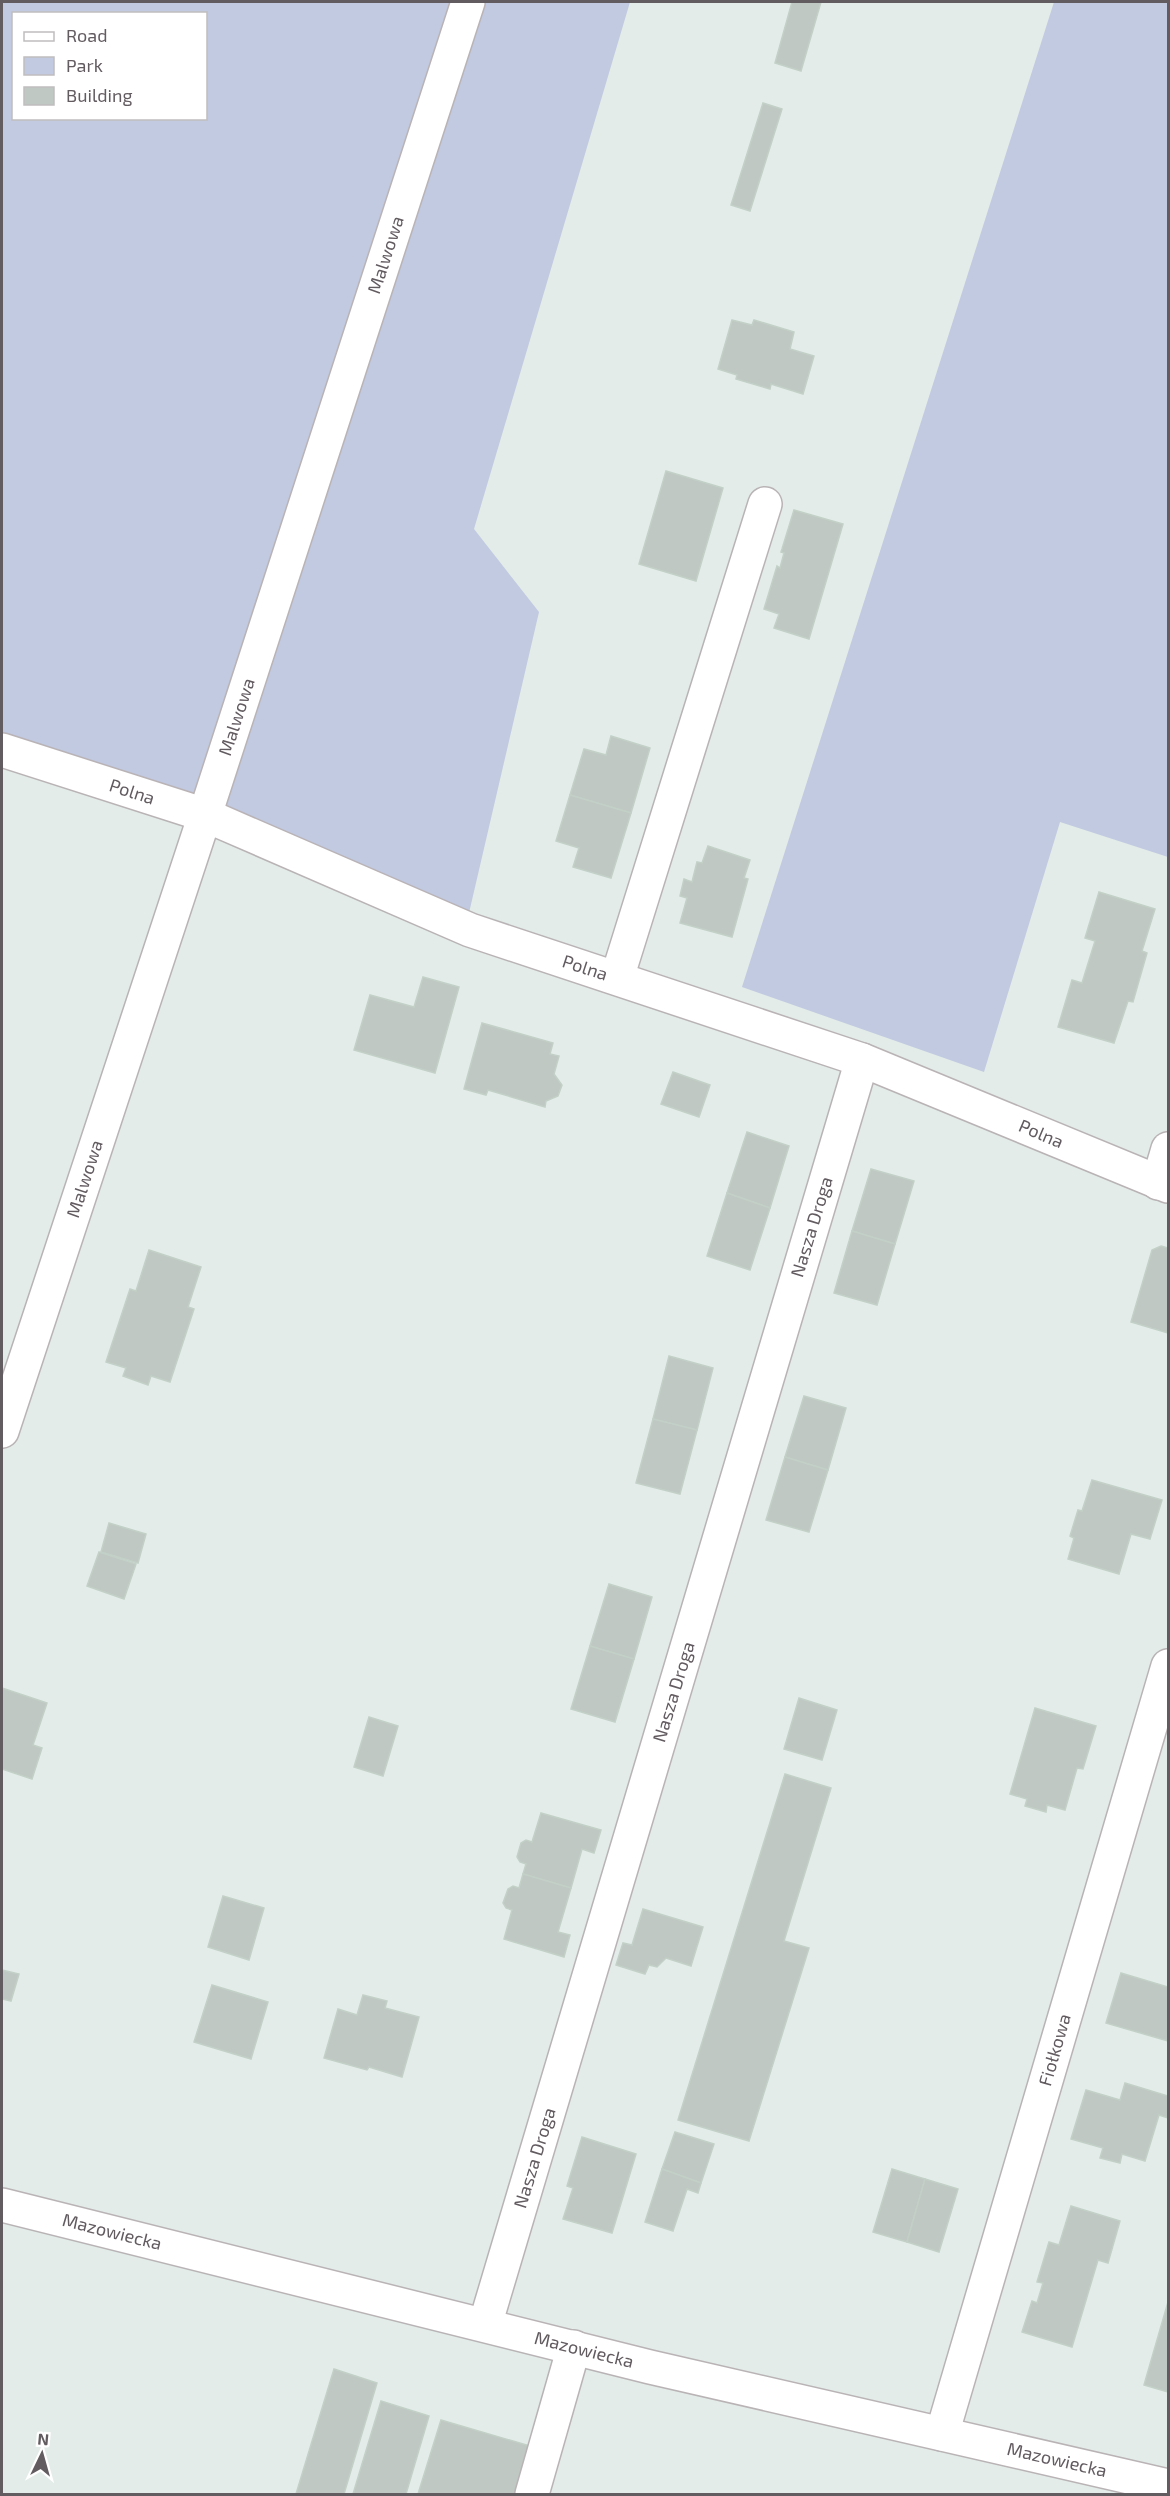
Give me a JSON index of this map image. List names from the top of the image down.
{
  "streets": {
    "street": [
      "Malwowa",
      "Polna",
      "Nasza Droga",
      "Fiołkowa",
      "Mazowiecka"
    ]
  },
  "crossings": [
    ["Malwowa", "Polna"],
    ["Polna", "Nasza Droga"],
    ["Nasza Droga", "Mazowiecka"],
    ["Fiołkowa", "Mazowiecka"]
  ],
  "legend": ["Road", "Park", "Building"],
  "north": "top"
}
